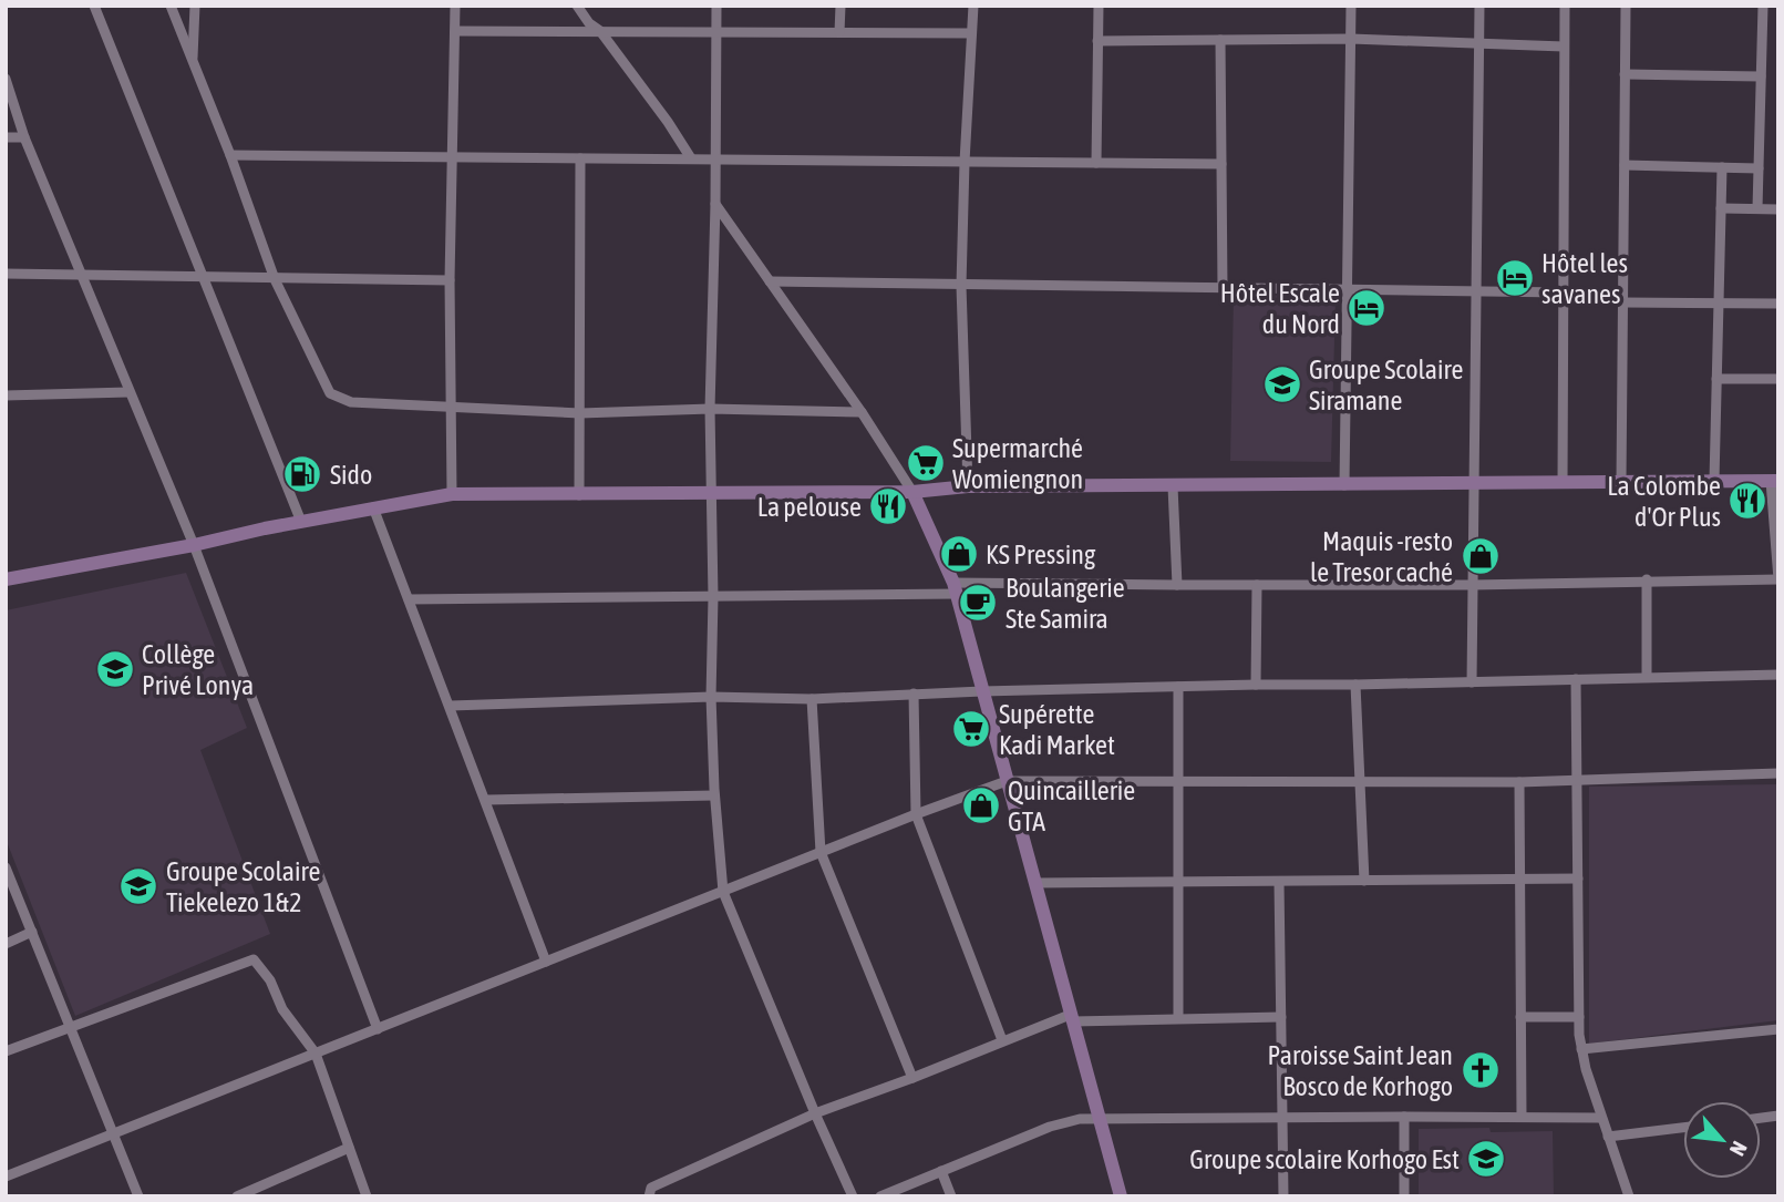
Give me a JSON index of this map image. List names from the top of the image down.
{
  "places": {
    "hotel": ["Hôtel les savanes", "Hôtel Escale du Nord"],
    "school or university": [
      "Groupe Scolaire Siramane",
      "Collège Privé Lonya",
      "Groupe Scolaire Tiekelezo 1&2",
      "Groupe scolaire Korhogo Est"
    ],
    "supermarket": ["Supermarché Womiengnon", "Supérette Kadi Market"],
    "fuel station": ["Sido"],
    "restaurant": ["La Colombe d'Or Plus", "La pelouse"],
    "shop": ["KS Pressing", "Maquis -resto le Tresor caché", "Quincaillerie GTA"],
    "cafe": ["Boulangerie Ste Samira"],
    "church": ["Paroisse Saint Jean Bosco de Korhogo"]
  },
  "north": "bottom right"
}
